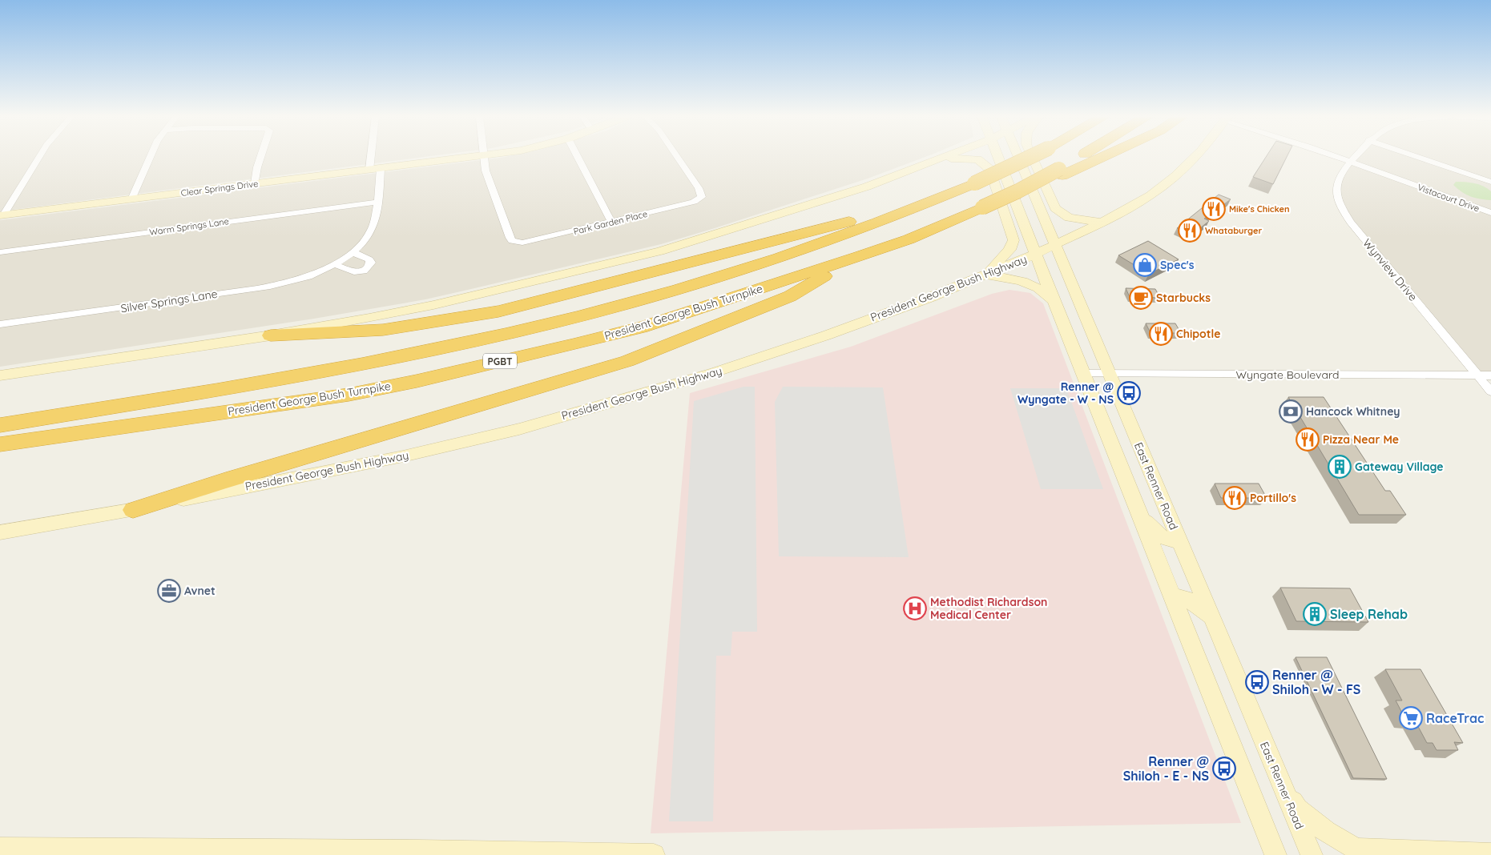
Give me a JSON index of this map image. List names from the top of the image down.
{
  "streets": {
    "highway": ["President George Bush Turnpike", "PGBT"],
    "main road": ["Clear Springs Drive", "President George Bush Highway", "East Renner Road"],
    "street": [
      "Vistacourt Drive",
      "Park Garden Place",
      "Warm Springs Lane",
      "Wynview Drive",
      "Silver Springs Lane",
      "Wyngate Boulevard"
    ]
  },
  "crossings": [
    ["Clear Springs Drive", "Silver Springs Lane"],
    ["Vistacourt Drive", "Wynview Drive"],
    ["Warm Springs Lane", "Silver Springs Lane"],
    ["Wynview Drive", "Wyngate Boulevard"],
    ["President George Bush Highway", "East Renner Road"],
    ["Wyngate Boulevard", "East Renner Road"]
  ],
  "places": {
    "restaurant": [
      "Mike's Chicken",
      "Whataburger",
      "Chipotle",
      "Pizza Near Me",
      "Portillo's"
    ],
    "shop": ["Spec's"],
    "cafe": ["Starbucks"],
    "bus stop": ["Renner @ Wyngate - W - NS", "Renner @ Shiloh - W - FS", "Renner @ Shiloh - E - NS"],
    "bank": ["Hancock Whitney"],
    "building": ["Gateway Village", "Sleep Rehab"],
    "office": ["Avnet"],
    "hospital": ["Methodist Richardson Medical Center"],
    "supermarket": ["RaceTrac"]
  }
}
